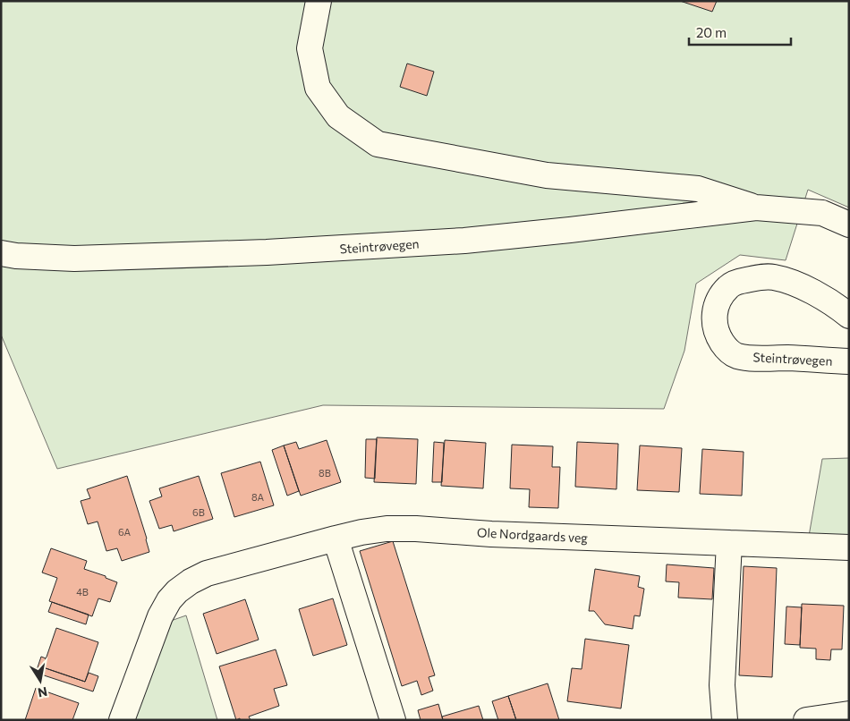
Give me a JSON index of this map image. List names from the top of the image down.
{
  "streets": {
    "street": ["Steintrøvegen", "Ole Nordgaards veg"]
  },
  "house_numbers": [
    "8B",
    "8A",
    "6B",
    "6A",
    "4B"
  ],
  "scale_bar": "20 m",
  "north": "bottom"
}
